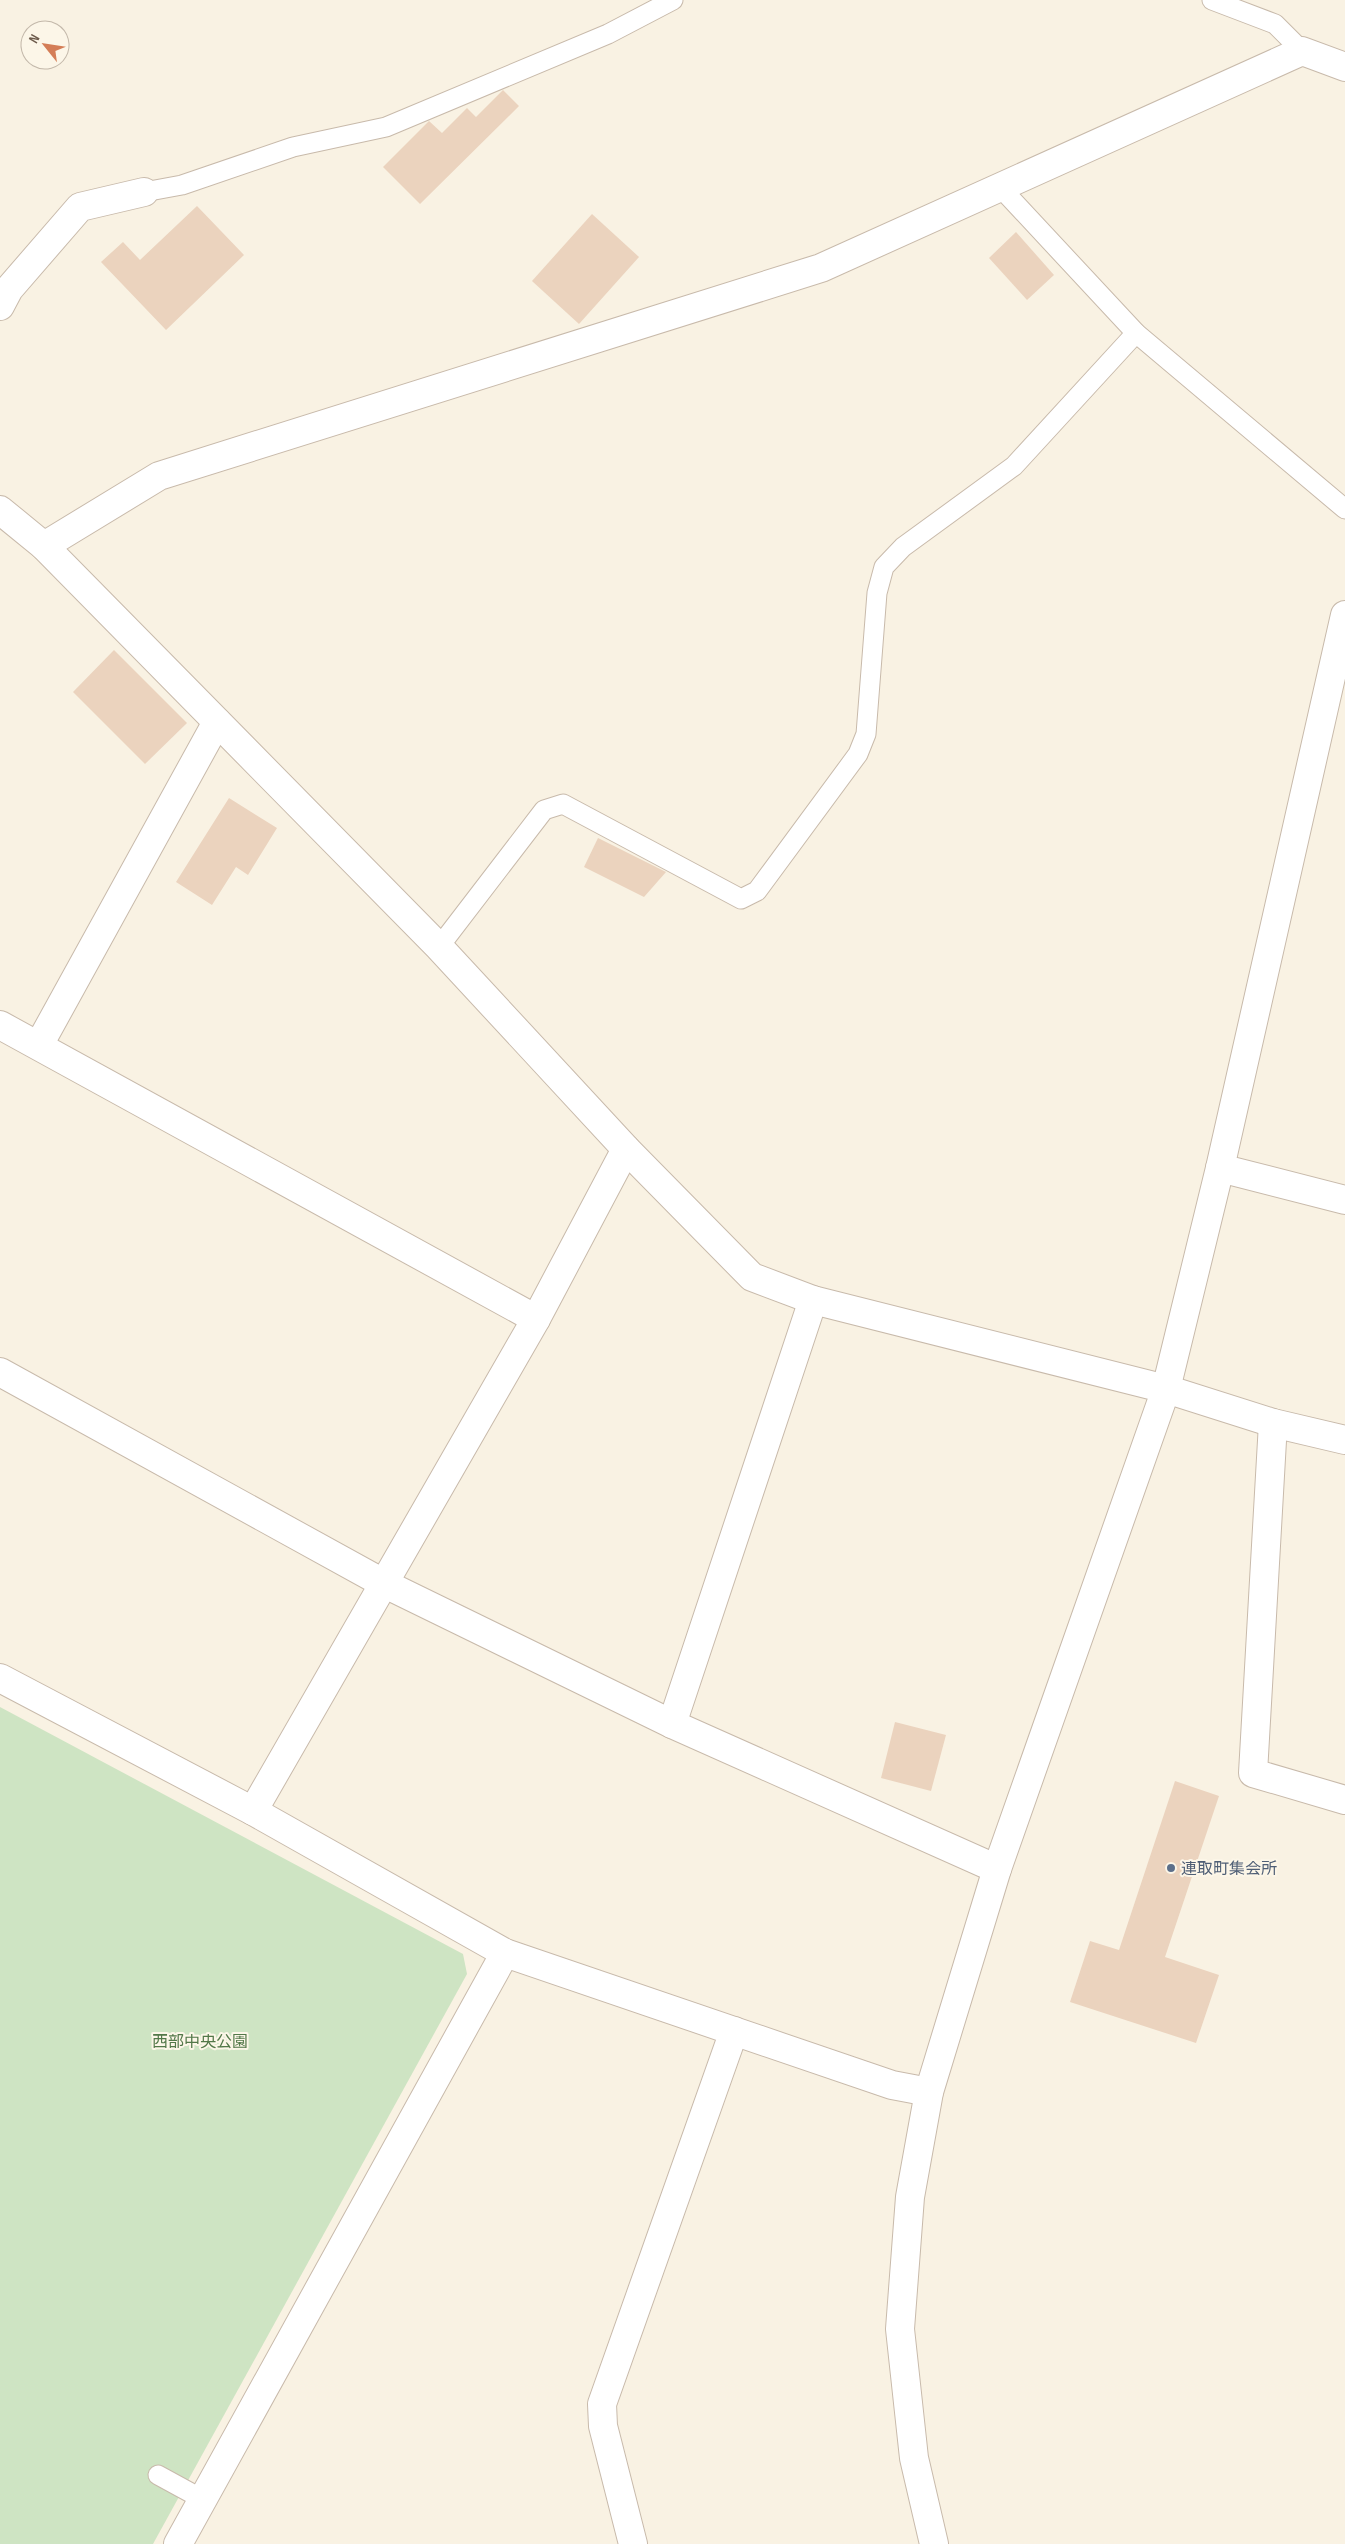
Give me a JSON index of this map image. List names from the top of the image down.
{
  "parks": ["西部中央公園"],
  "places": ["連取町集会所"],
  "north": "top left"
}
